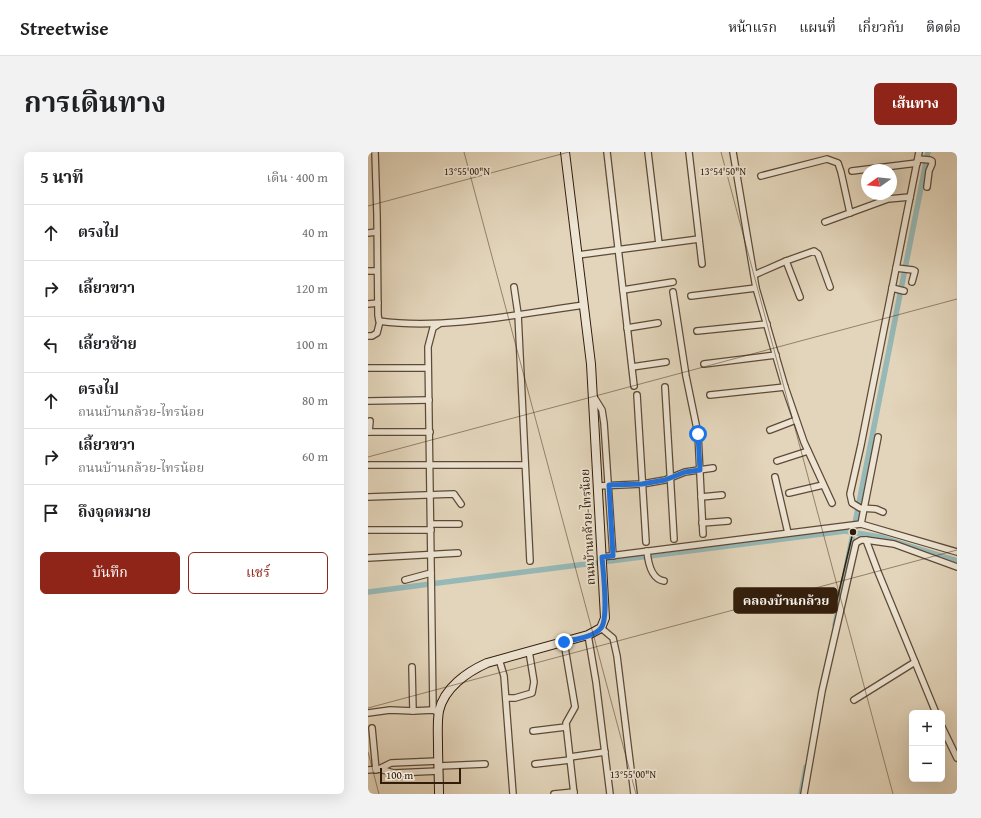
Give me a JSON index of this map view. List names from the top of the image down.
{
  "streets": {
    "street": ["ถนนบ้านกล้วย-ไทรน้อย"]
  },
  "places": ["คลองบ้านกล้วย"],
  "scale_bar": "100 m",
  "north": "left",
  "page": {
    "header": "Streetwise",
    "nav": [
      "หน้าแรก",
      "แผนที่",
      "เกี่ยวกับ",
      "ติดต่อ"
    ],
    "title": "การเดินทาง",
    "buttons": [
      "เส้นทาง",
      ["บันทึก", "แชร์"]
    ],
    "heading": ["5 นาที", "เดิน · 400 m"],
    "list": [
      ["ตรงไป", "40 m"],
      ["เลี้ยวขวา", "120 m"],
      ["เลี้ยวซ้าย", "100 m"],
      ["ตรงไป", "ถนนบ้านกล้วย-ไทรน้อย", "80 m"],
      ["เลี้ยวขวา", "ถนนบ้านกล้วย-ไทรน้อย", "60 m"],
      "ถึงจุดหมาย"
    ],
    "map_buttons": ["+", "−"],
    "scale": "100 m"
  },
  "coordinates": ["13°55'00\"N", "13°54'50\"N"]
}
